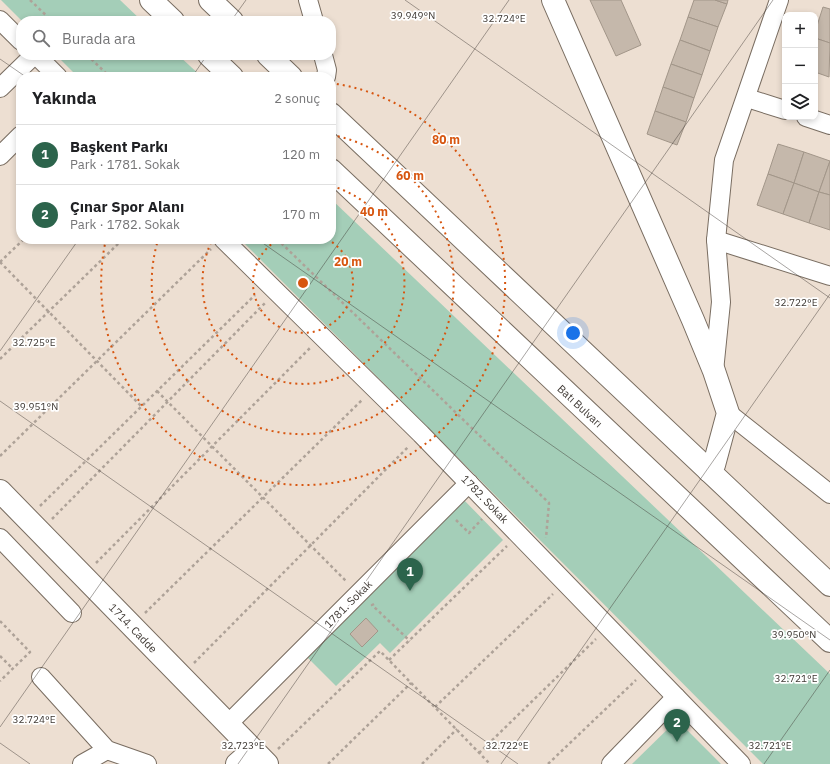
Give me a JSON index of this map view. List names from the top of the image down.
{
  "streets": {
    "main road": ["Batı Bulvarı", "1714. Cadde"],
    "street": ["1782. Sokak", "1781. Sokak"]
  },
  "crossings": [
    ["1782. Sokak", "1781. Sokak"],
    ["1781. Sokak", "1714. Cadde"]
  ],
  "page": {
    "map_buttons": ["+", "−"],
    "search": "Burada ara",
    "heading": ["Yakında", "2 sonuç"],
    "list": [
      {
        "mark": "1",
        "name": "Başkent Parkı",
        "note": "Park · 1781. Sokak",
        "value": "120 m"
      },
      {
        "mark": "2",
        "name": "Çınar Spor Alanı",
        "note": "Park · 1782. Sokak",
        "value": "170 m"
      }
    ],
    "pins": ["1", "2"]
  },
  "coordinates": [
    "39.949°N",
    "32.724°E",
    "32.722°E",
    "32.725°E",
    "39.951°N",
    "39.950°N",
    "32.721°E",
    "32.723°E"
  ],
  "rings": [
    "80 m",
    "60 m",
    "40 m",
    "20 m"
  ]
}
